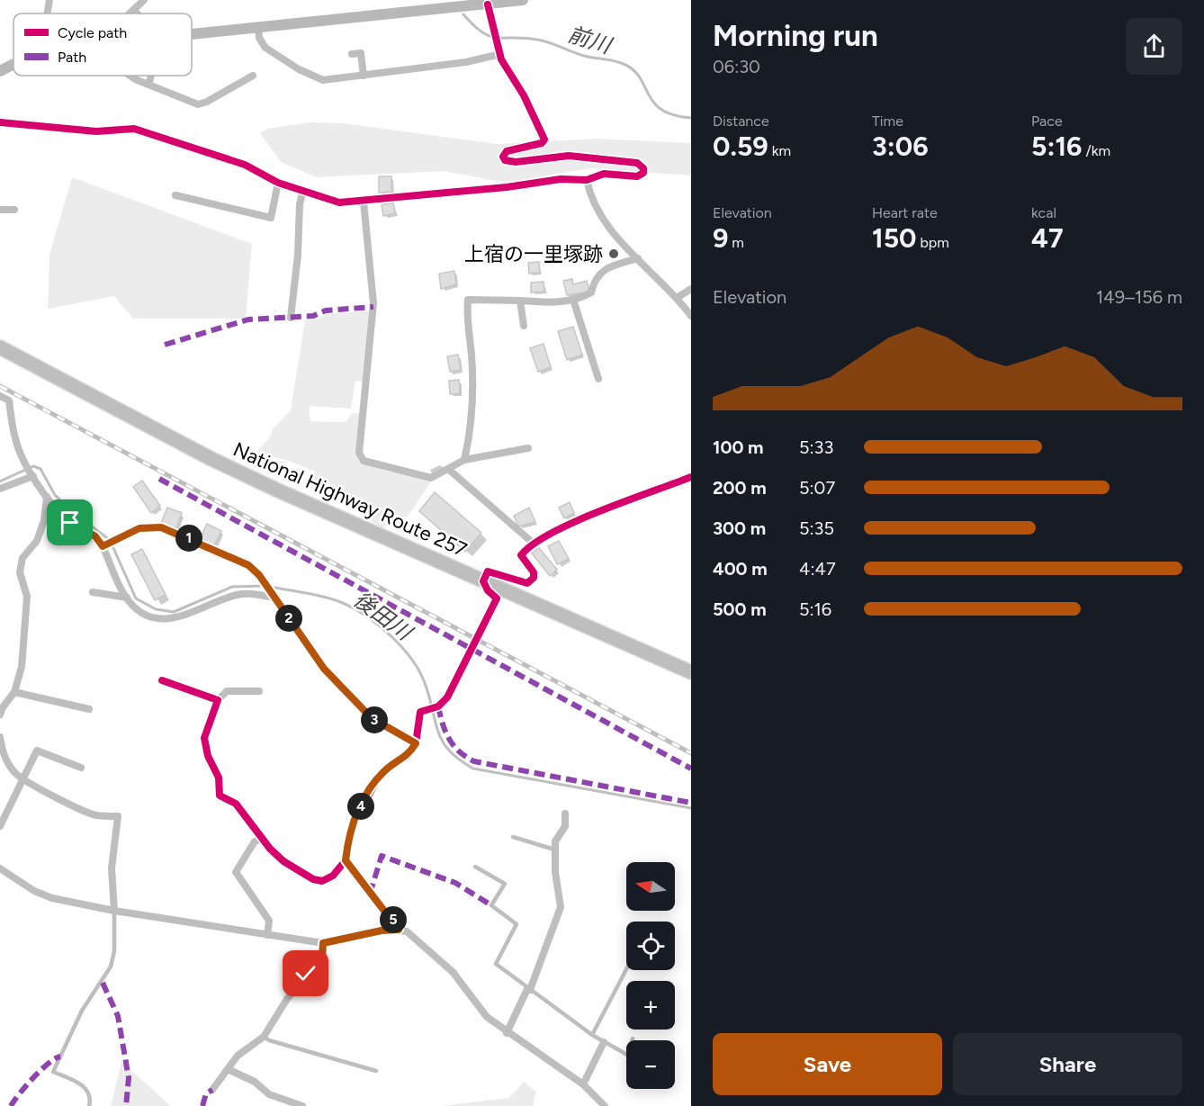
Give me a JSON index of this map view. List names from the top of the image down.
{
  "streets": {
    "highway": ["National Highway Route 257"]
  },
  "water": ["前川", "後田川"],
  "places": ["上宿の一里塚跡"],
  "legend": ["Cycle path", "Path"],
  "north": "left",
  "page": {
    "heading": ["Morning run", "06:30"],
    "stats": [
      ["Distance", "0.59 km"],
      ["Time", "3:06"],
      ["Pace", "5:16 /km"],
      ["Elevation", "9 m"],
      ["Heart rate", "150 bpm"],
      ["kcal", "47"]
    ],
    "chart": ["Elevation", "149–156 m"],
    "list": [
      {
        "name": "100 m",
        "note": "5:33"
      },
      {
        "name": "200 m",
        "note": "5:07"
      },
      {
        "name": "300 m",
        "note": "5:35"
      },
      {
        "name": "400 m",
        "note": "4:47"
      },
      {
        "name": "500 m",
        "note": "5:16"
      }
    ],
    "pins": [
      "1",
      "2",
      "3",
      "4",
      "5"
    ],
    "map_buttons": ["+", "−"],
    "buttons": ["Save", "Share"]
  }
}
